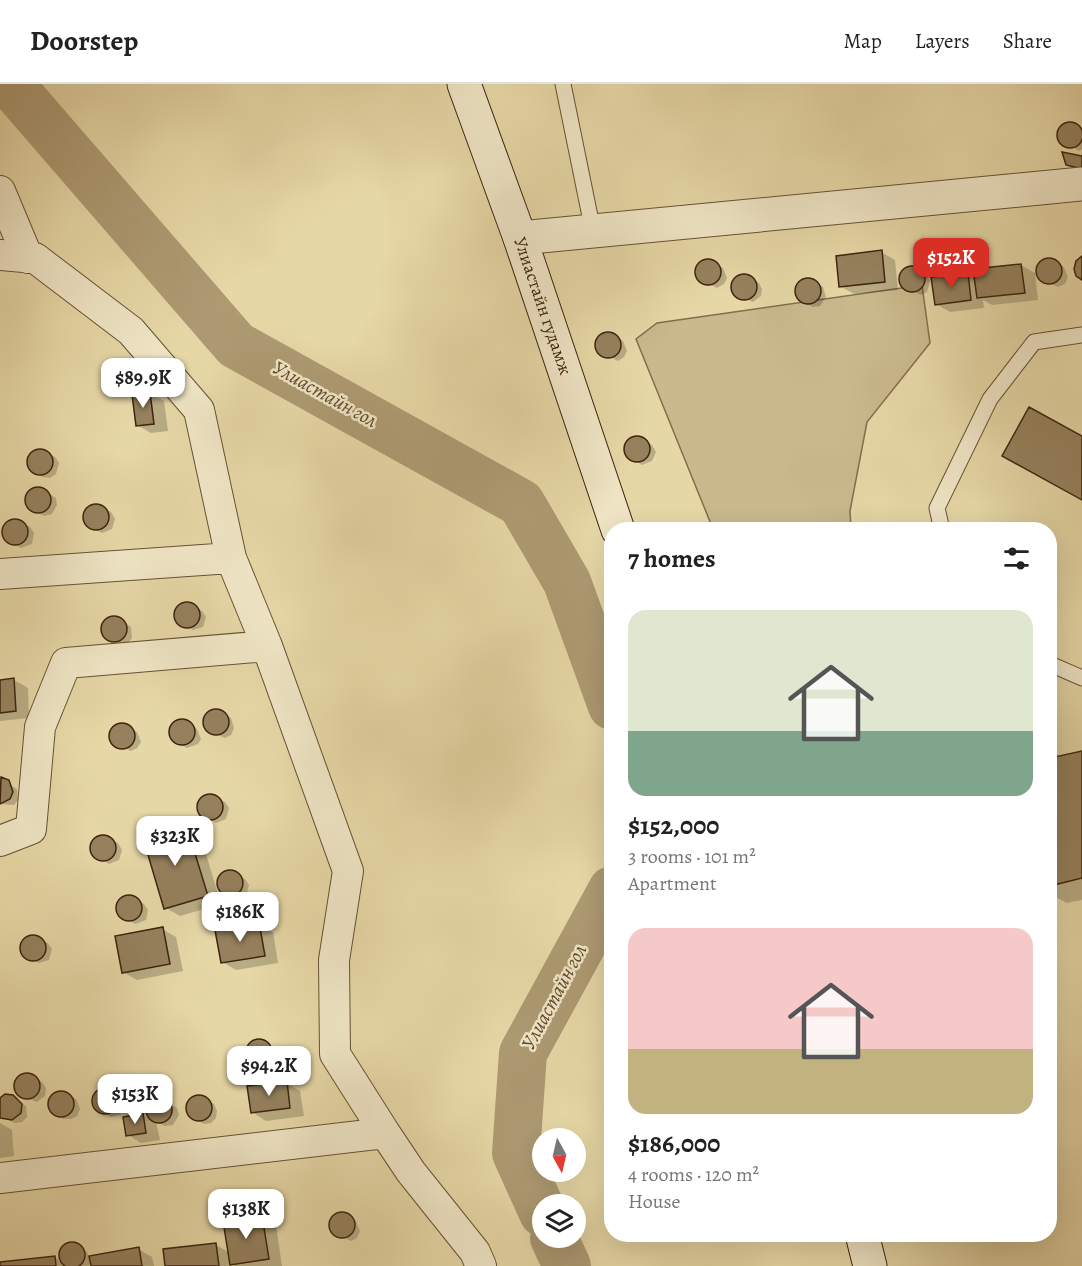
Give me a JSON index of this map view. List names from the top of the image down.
{
  "streets": {
    "street": ["Улиастайн гудамж"]
  },
  "water": ["Улиастайн гол"],
  "north": "bottom",
  "page": {
    "header": "Doorstep",
    "nav": ["Map", "Layers", "Share"],
    "price": [
      "$152K",
      "$89.9K",
      "$323K",
      "$186K",
      "$94.2K",
      "$153K",
      "$138K"
    ],
    "heading": "7 homes",
    "list": [
      {
        "name": "$152,000",
        "note": "3 rooms · 101 m² · Apartment"
      },
      {
        "name": "$186,000",
        "note": "4 rooms · 120 m² · House"
      }
    ]
  }
}
